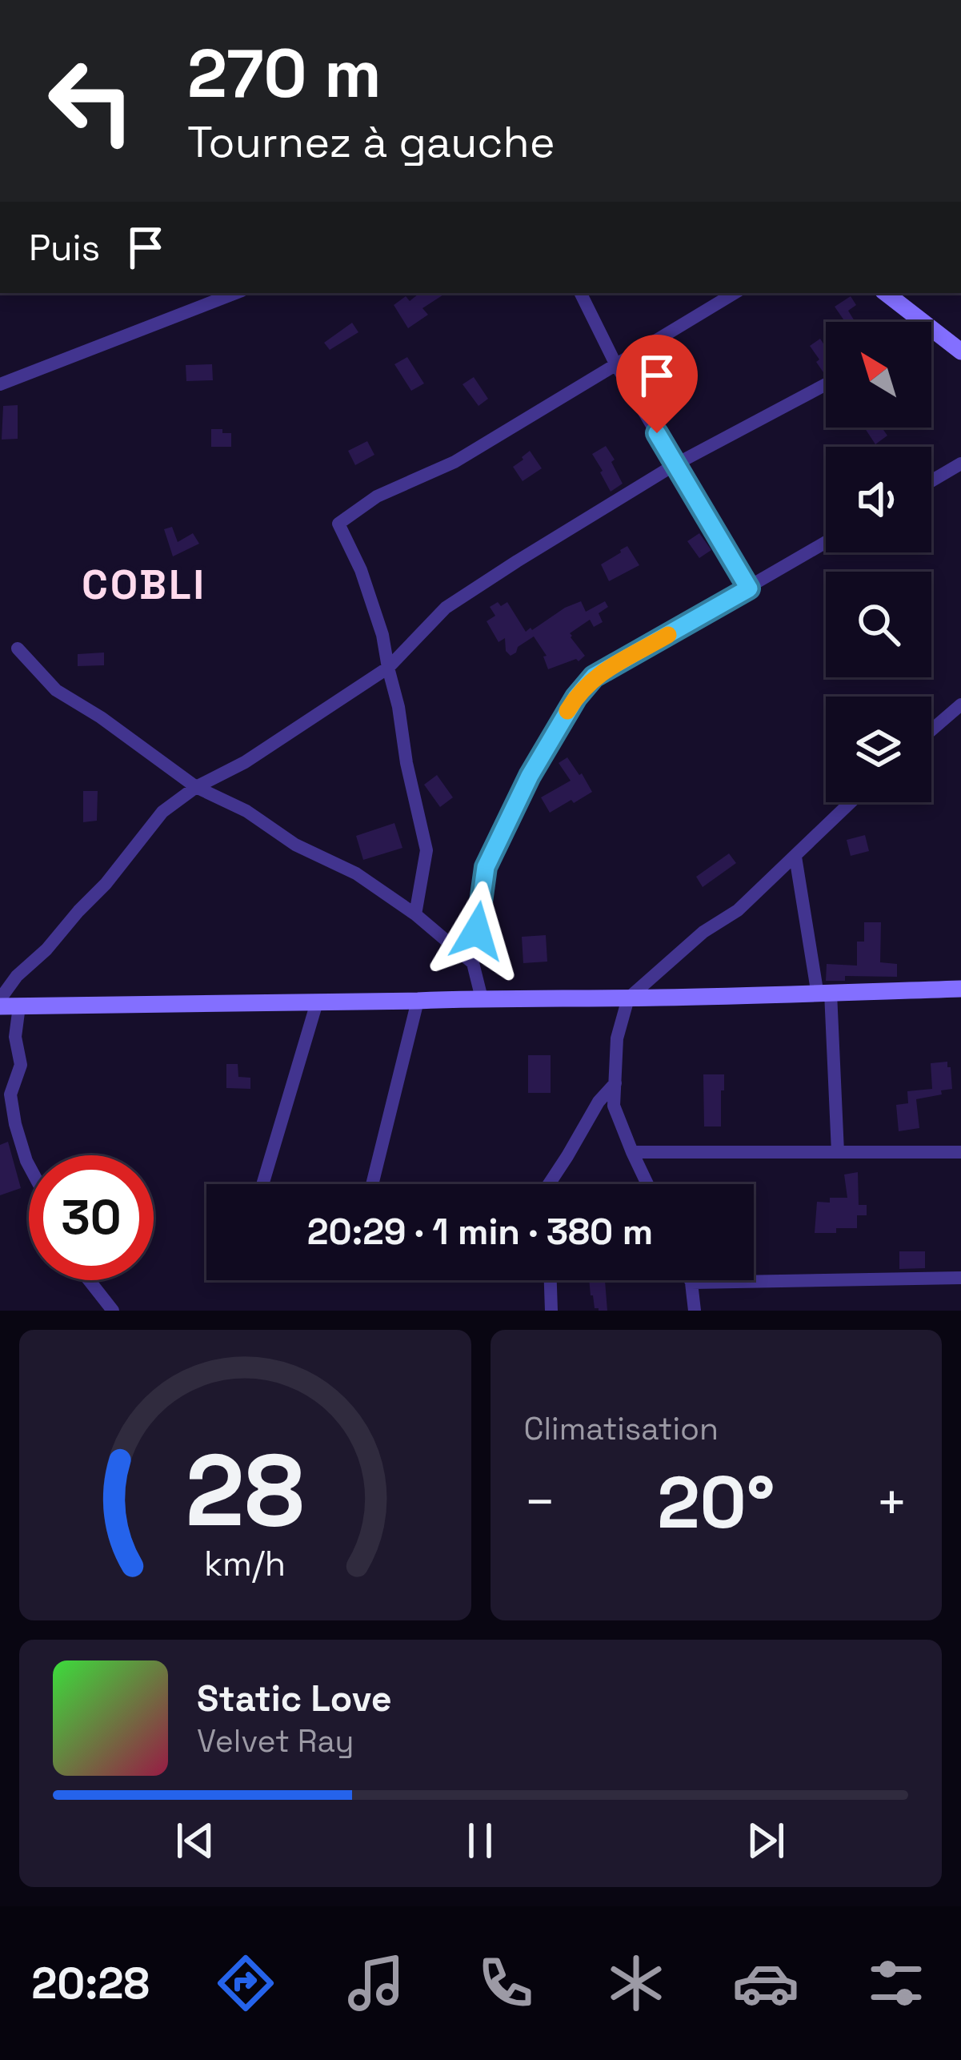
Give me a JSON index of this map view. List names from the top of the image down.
{
  "districts": ["COBLI"],
  "north": "top left",
  "page": {
    "turn": ["270 m", "Tournez à gauche"],
    "then": "Puis",
    "limit": "30",
    "trip": "20:29 · 1 min · 380 m",
    "tile": "Climatisation",
    "heat": ["−", "20°", "+"],
    "song": ["Static Love", "Velvet Ray"],
    "tabs": "20:28",
    "gauge": ["28", "km/h"]
  }
}
